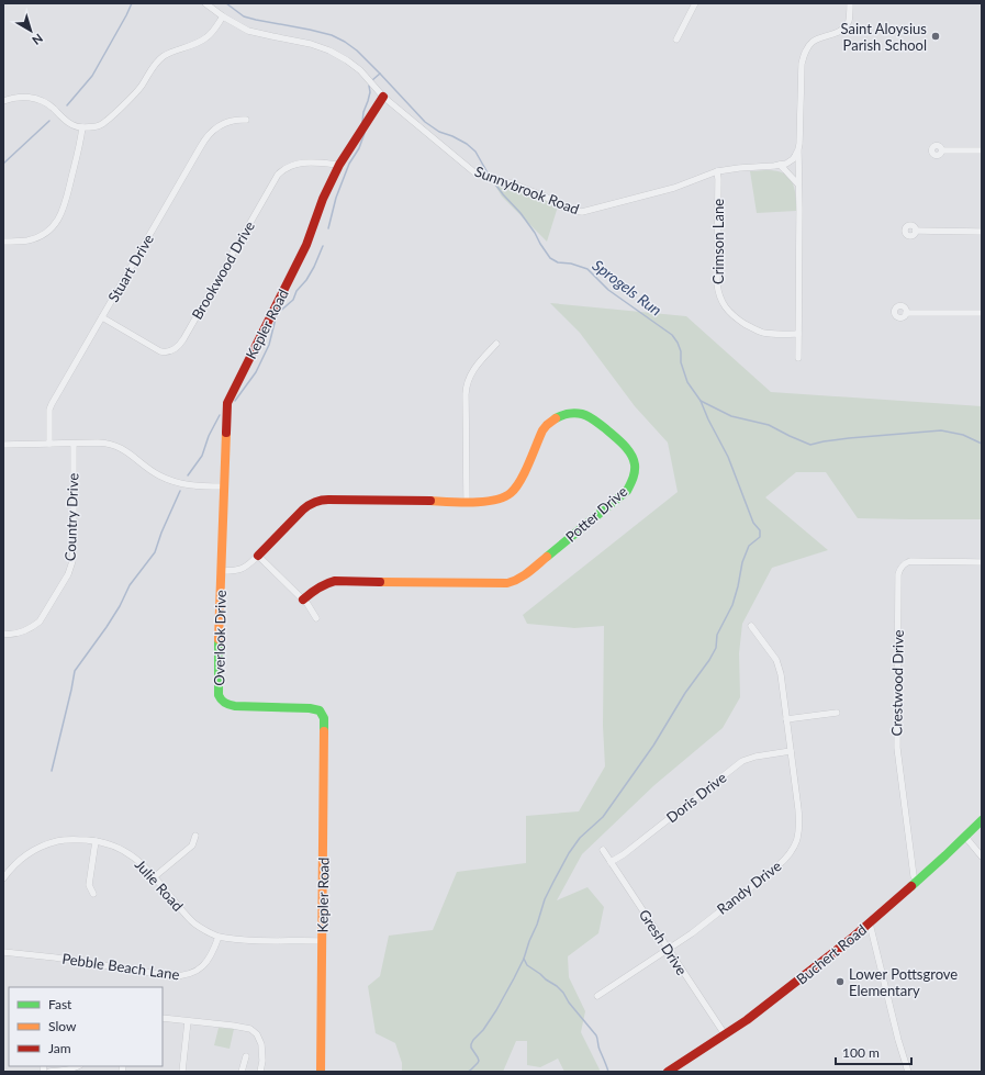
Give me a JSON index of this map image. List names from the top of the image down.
{
  "streets": {
    "street": [
      "Sunnybrook Road",
      "Crimson Lane",
      "Stuart Drive",
      "Brookwood Drive",
      "Kepler Road",
      "Potter Drive",
      "Country Drive",
      "Overlook Drive",
      "Crestwood Drive",
      "Doris Drive",
      "Julie Road",
      "Randy Drive",
      "Gresh Drive",
      "Buchert Road",
      "Pebble Beach Lane"
    ]
  },
  "crossings": [
    ["Sunnybrook Road", "Crimson Lane"],
    ["Sunnybrook Road", "Kepler Road"],
    ["Stuart Drive", "Brookwood Drive"],
    ["Brookwood Drive", "Kepler Road"],
    ["Kepler Road", "Overlook Drive"],
    ["Crestwood Drive", "Buchert Road"],
    ["Doris Drive", "Randy Drive"],
    ["Doris Drive", "Gresh Drive"],
    ["Julie Road", "Pebble Beach Lane"],
    ["Randy Drive", "Gresh Drive"],
    ["Gresh Drive", "Buchert Road"]
  ],
  "water": ["Sprogels Run"],
  "places": ["Saint Aloysius Parish School", "Lower Pottsgrove Elementary"],
  "legend": ["Fast", "Slow", "Jam"],
  "scale_bar": "100 m",
  "north": "bottom right"
}
